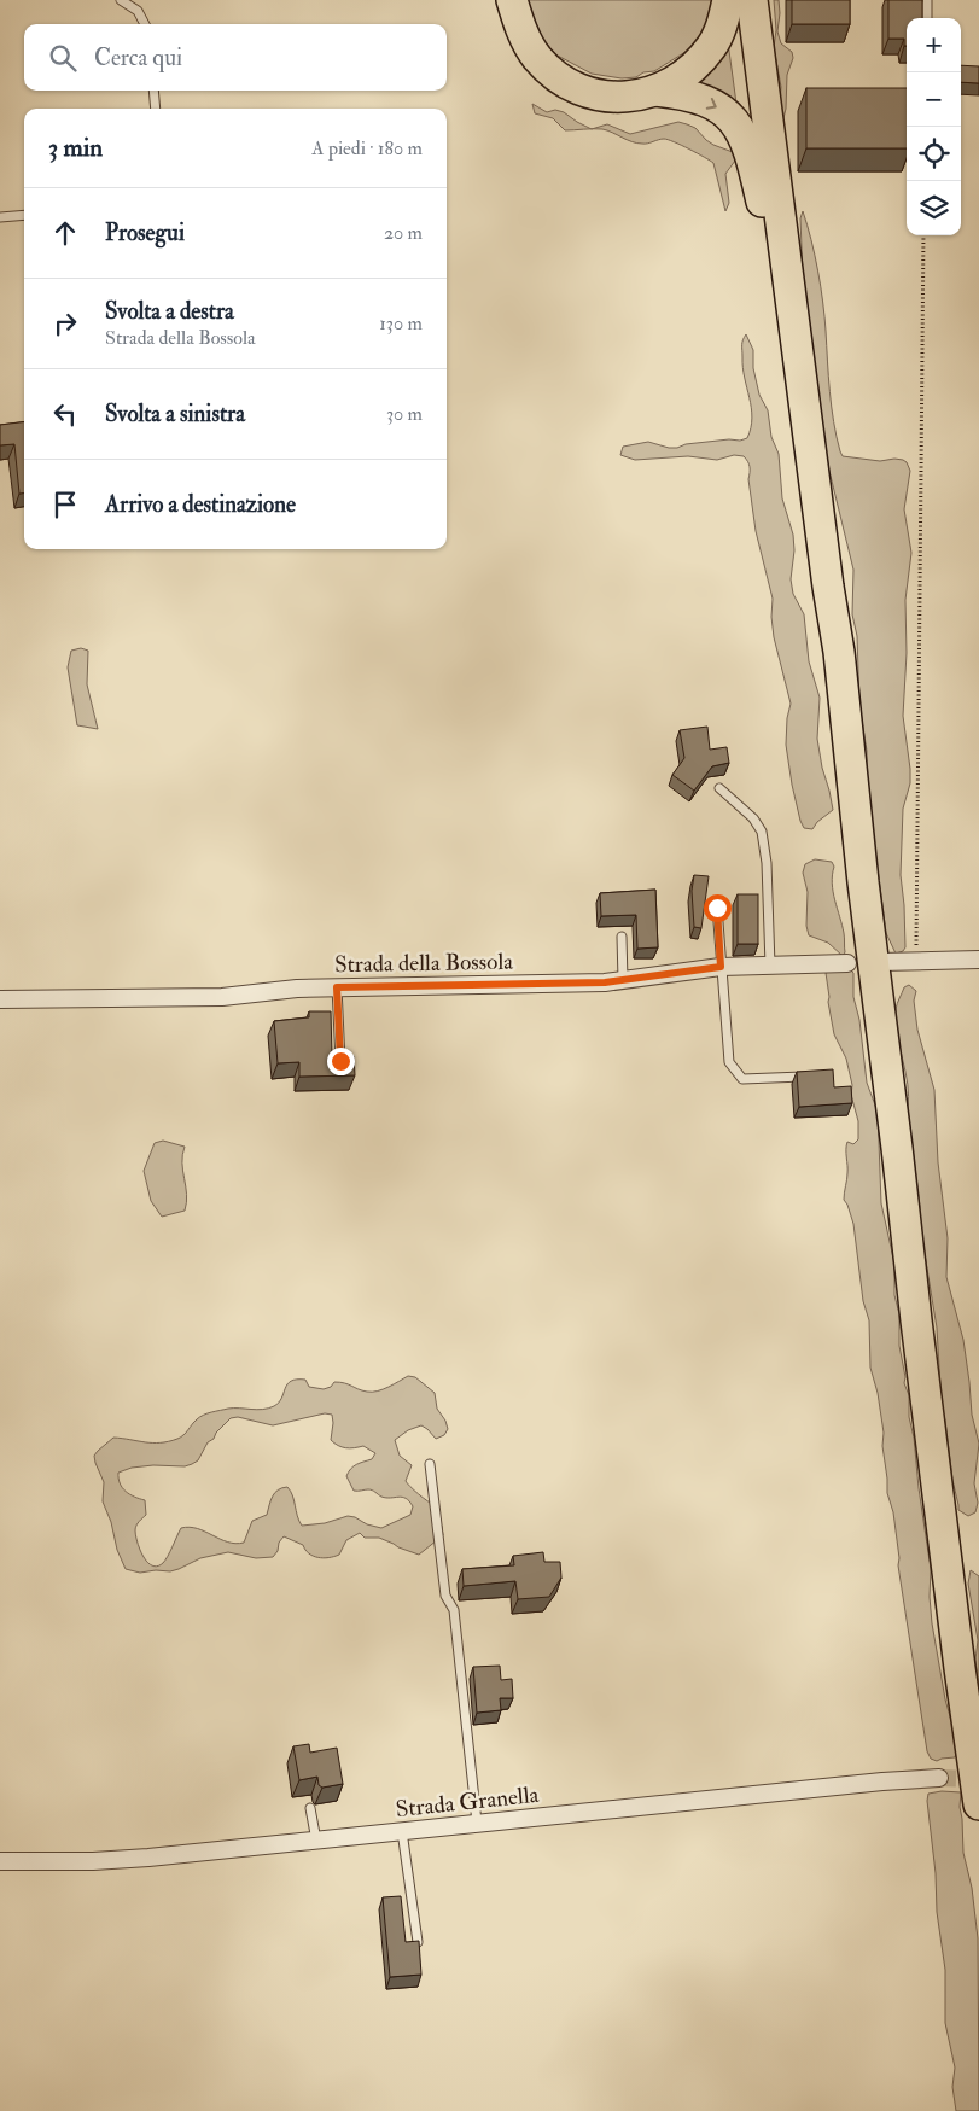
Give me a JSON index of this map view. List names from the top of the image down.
{
  "streets": {
    "street": ["Strada della Bossola", "Strada Granella"]
  },
  "page": {
    "map_buttons": ["+", "−"],
    "search": "Cerca qui",
    "heading": ["3 min", "A piedi · 180 m"],
    "list": [
      ["Prosegui", "20 m"],
      ["Svolta a destra", "Strada della Bossola", "130 m"],
      ["Svolta a sinistra", "30 m"],
      "Arrivo a destinazione"
    ]
  }
}
